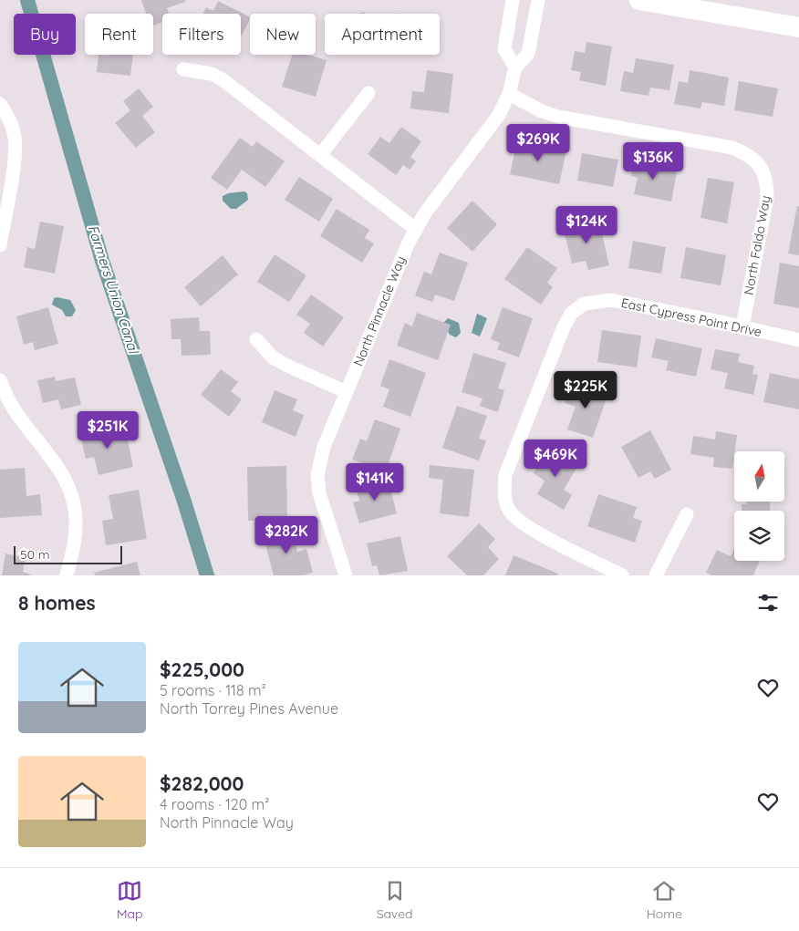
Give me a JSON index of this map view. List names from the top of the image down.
{
  "streets": {
    "street": ["North Faldo Way", "North Pinnacle Way", "East Cypress Point Drive"]
  },
  "crossings": [
    ["North Faldo Way", "North Pinnacle Way"],
    ["North Faldo Way", "East Cypress Point Drive"]
  ],
  "water": ["Farmers Union Canal"],
  "scale_bar": "50 m",
  "north": "top",
  "page": {
    "chip": [
      "Buy",
      "Rent",
      "Filters",
      "New",
      "Apartment"
    ],
    "price": [
      "$269K",
      "$136K",
      "$124K",
      "$225K",
      "$251K",
      "$469K",
      "$141K",
      "$282K"
    ],
    "scale": "50 m",
    "heading": "8 homes",
    "list": [
      {
        "name": "$225,000",
        "note": "5 rooms · 118 m² · North Torrey Pines Avenue"
      },
      {
        "name": "$282,000",
        "note": "4 rooms · 120 m² · North Pinnacle Way"
      }
    ],
    "tabs": ["Map", "Saved", "Home"]
  }
}
